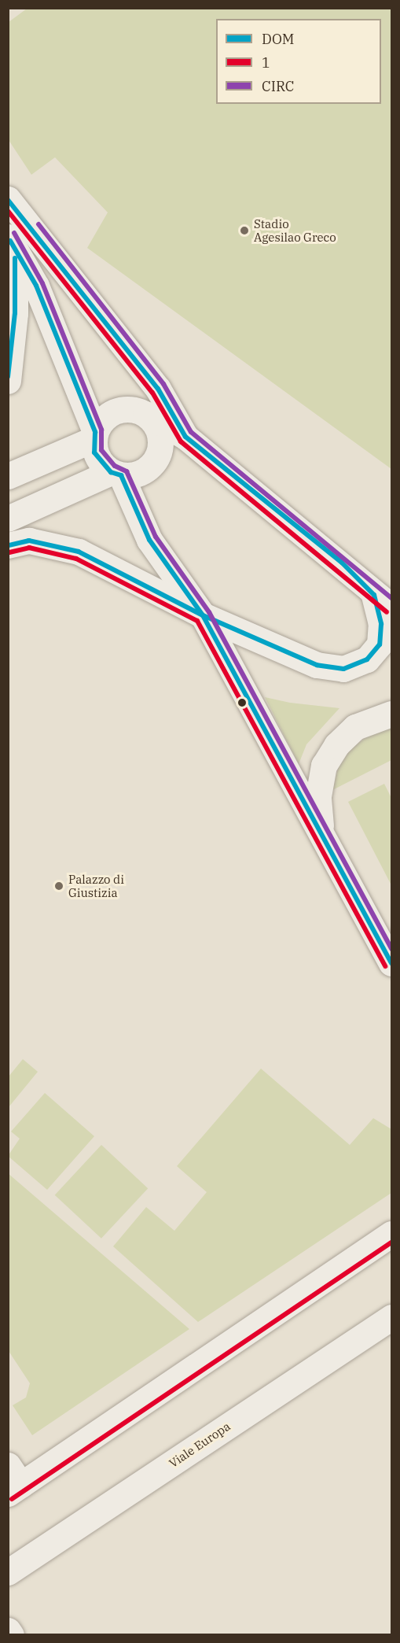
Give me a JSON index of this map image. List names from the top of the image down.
{
  "streets": {
    "street": ["Viale Europa"]
  },
  "places": ["Stadio Agesilao Greco", "Palazzo di Giustizia"],
  "lines": ["transit line DOM", "transit line 1", "transit line CIRC"],
  "legend": ["DOM", "1", "CIRC"]
}
